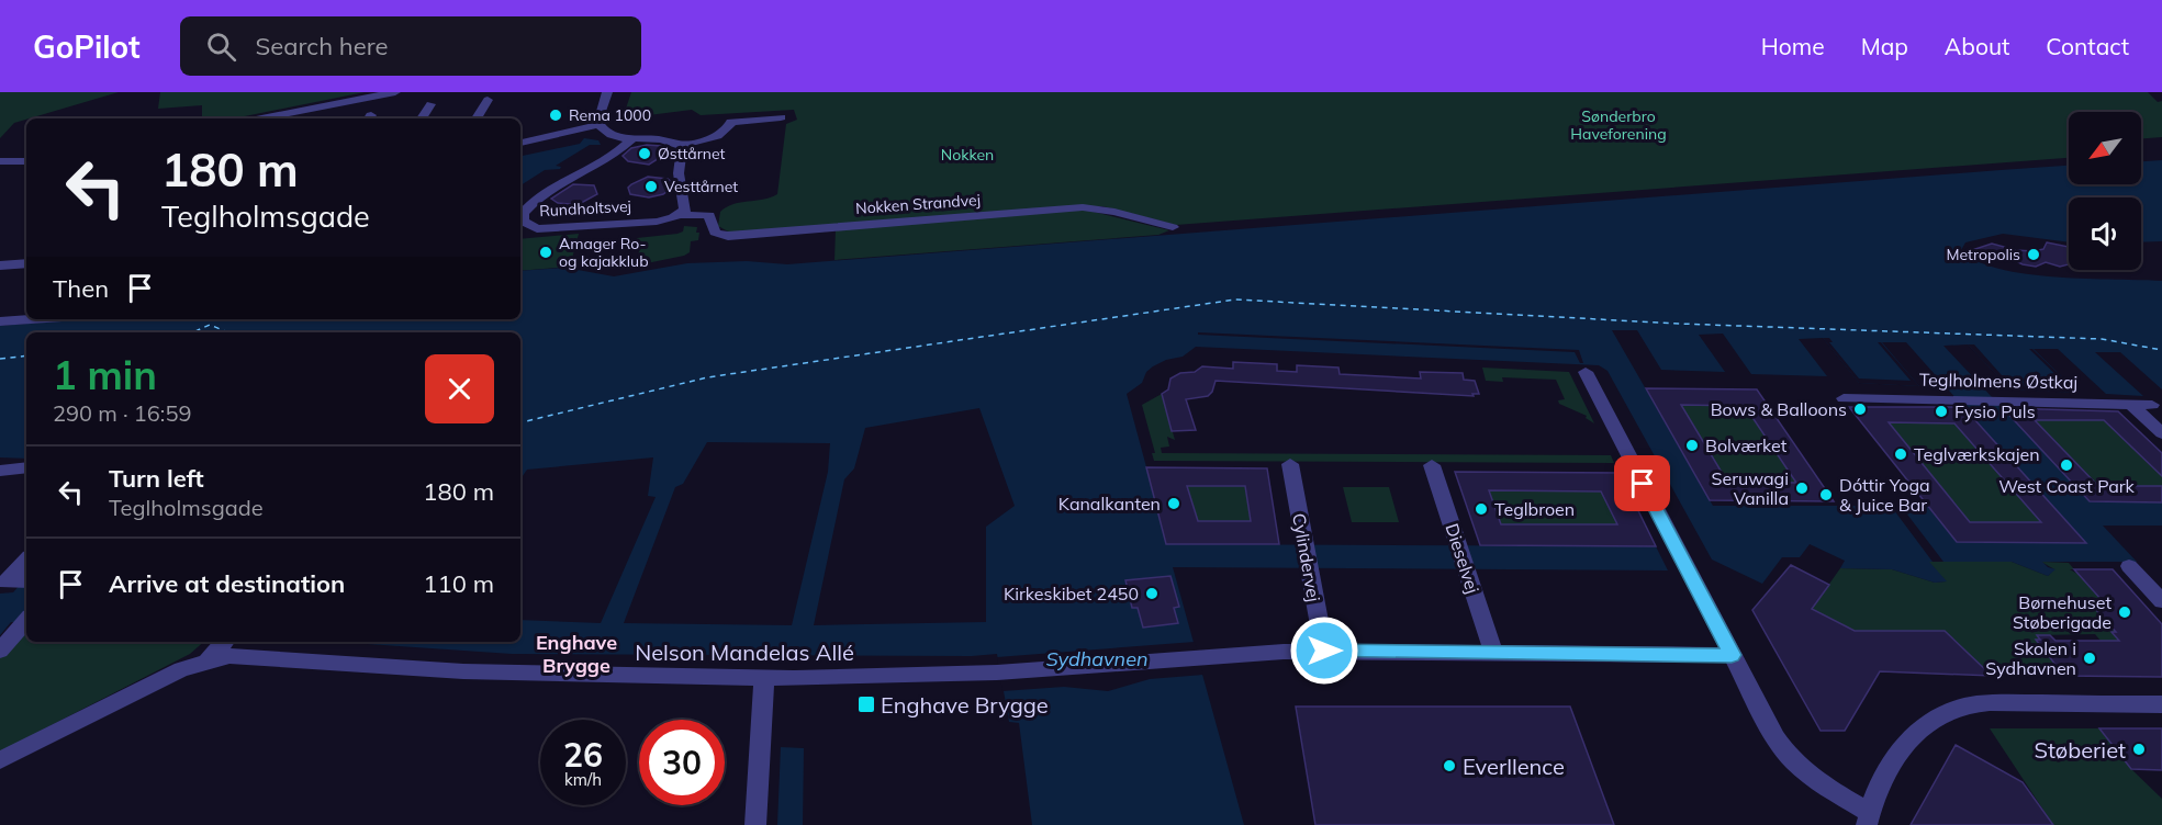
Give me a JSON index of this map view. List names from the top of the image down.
{
  "streets": {
    "street": [
      "Nokken Strandvej",
      "Rundholtsvej",
      "Teglholmens Østkaj",
      "Cylindervej",
      "Dieselvej",
      "Nelson Mandelas Allé"
    ]
  },
  "crossings": [
    ["Nokken Strandvej", "Rundholtsvej"],
    ["Cylindervej", "Nelson Mandelas Allé"],
    ["Dieselvej", "Nelson Mandelas Allé"]
  ],
  "districts": ["Enghave Brygge"],
  "water": ["Sydhavnen"],
  "parks": ["Sønderbro Haveforening", "Nokken"],
  "places": {
    "other": [
      "Rema 1000",
      "Østtårnet",
      "Vesttårnet",
      "Amager Ro- og kajakklub",
      "Metropolis",
      "Bows & Balloons",
      "Fysio Puls",
      "Bolværket",
      "Teglværkskajen",
      "West Coast Park",
      "Seruwagi Vanilla",
      "Dóttir Yoga & Juice Bar",
      "Kanalkanten",
      "Teglbroen",
      "Kirkeskibet 2450",
      "Børnehuset Støberigade",
      "Skolen i Sydhavnen",
      "Støberiet",
      "Everllence"
    ],
    "transit": ["Enghave Brygge"]
  },
  "north": "bottom left",
  "page": {
    "header": "GoPilot",
    "search": "Search here",
    "nav": [
      "Home",
      "Map",
      "About",
      "Contact"
    ],
    "turn": ["180 m", "Teglholmsgade"],
    "then": "Then",
    "heading": ["1 min", "290 m · 16:59"],
    "list": [
      {
        "name": "Turn left",
        "note": "Teglholmsgade",
        "value": "180 m"
      },
      {
        "name": "Arrive at destination",
        "value": "110 m"
      }
    ],
    "speed": "26 km/h",
    "limit": "30"
  }
}
